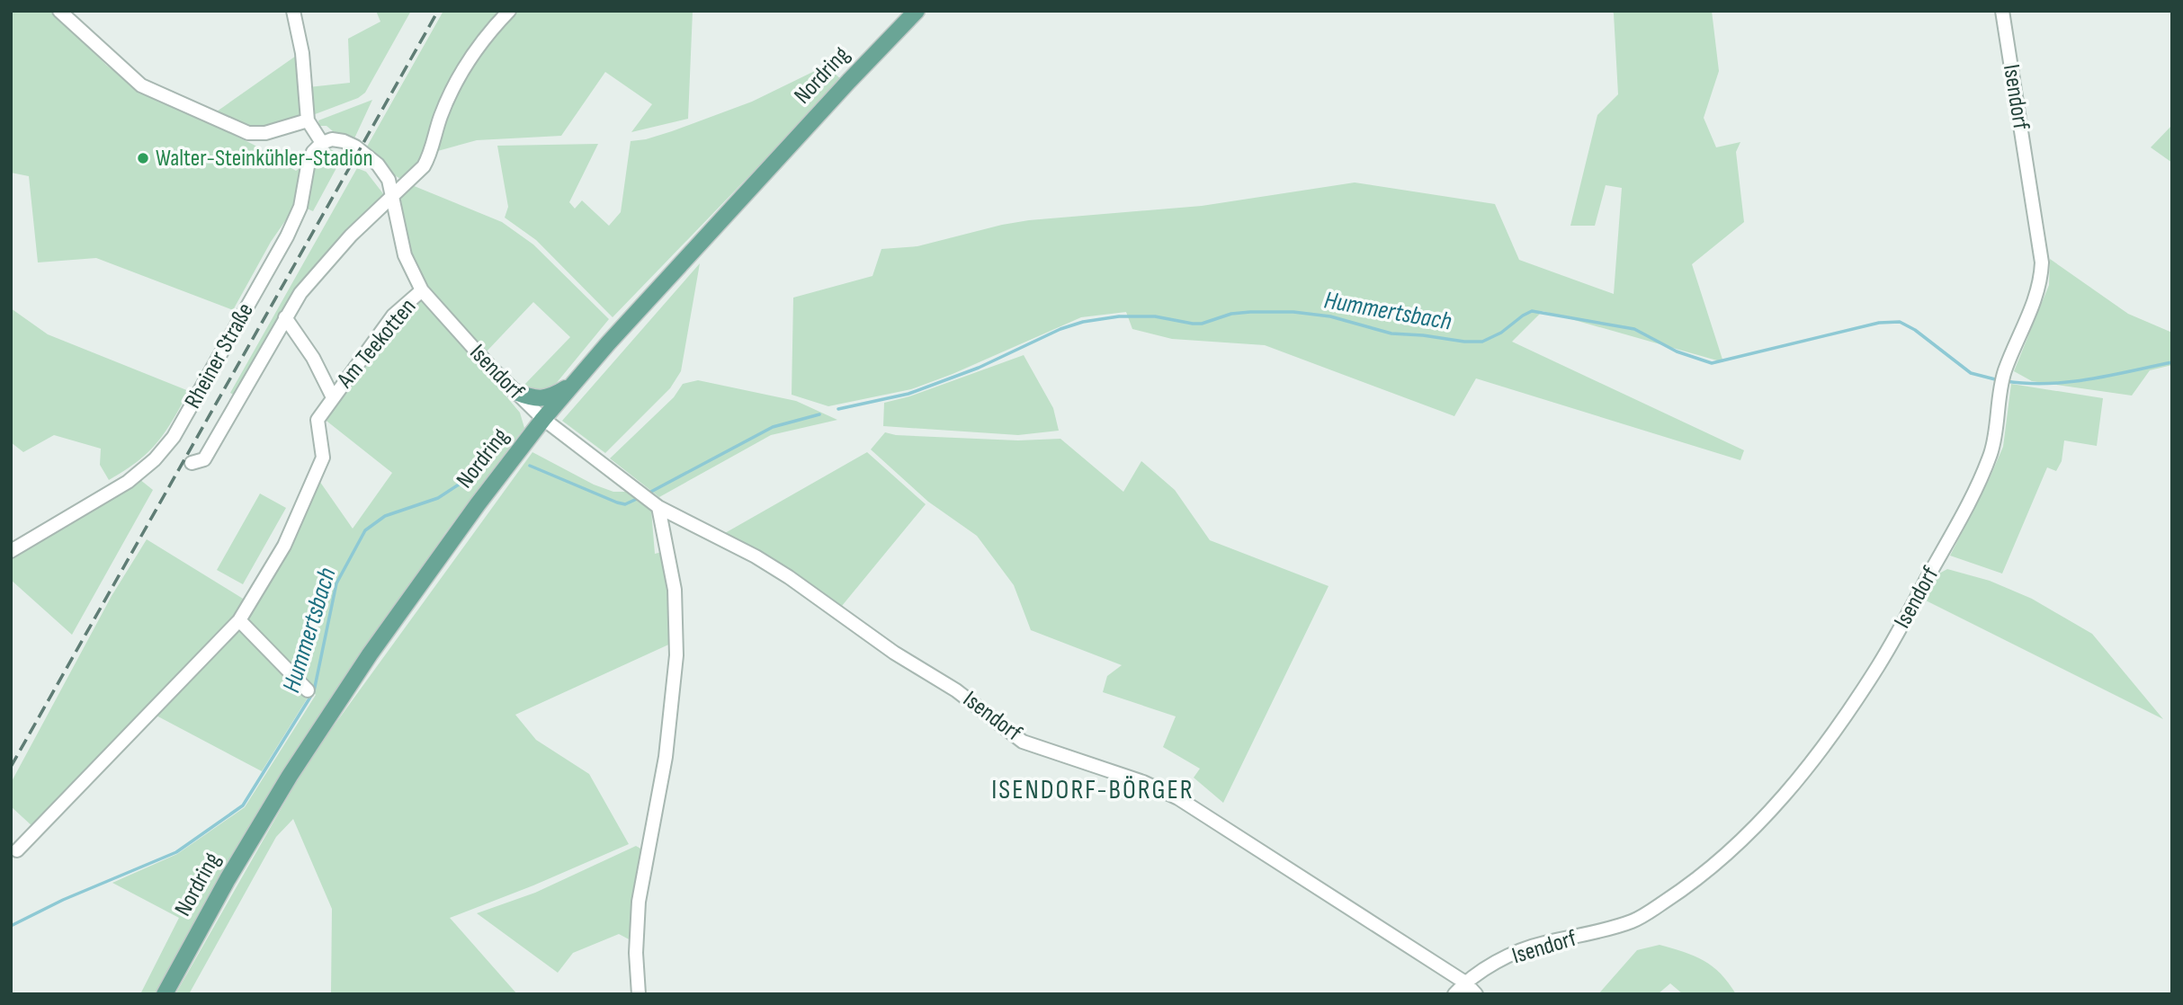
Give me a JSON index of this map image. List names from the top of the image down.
{
  "streets": {
    "main road": ["Nordring"],
    "street": ["Isendorf", "Am Teekotten", "Rheiner Straße"]
  },
  "crossings": [
    ["Nordring", "Isendorf"],
    ["Isendorf", "Am Teekotten"],
    ["Isendorf", "Rheiner Straße"]
  ],
  "districts": ["ISENDORF-BÖRGER"],
  "water": ["Hummertsbach"],
  "places": ["Walter-Steinkühler-Stadion"]
}
